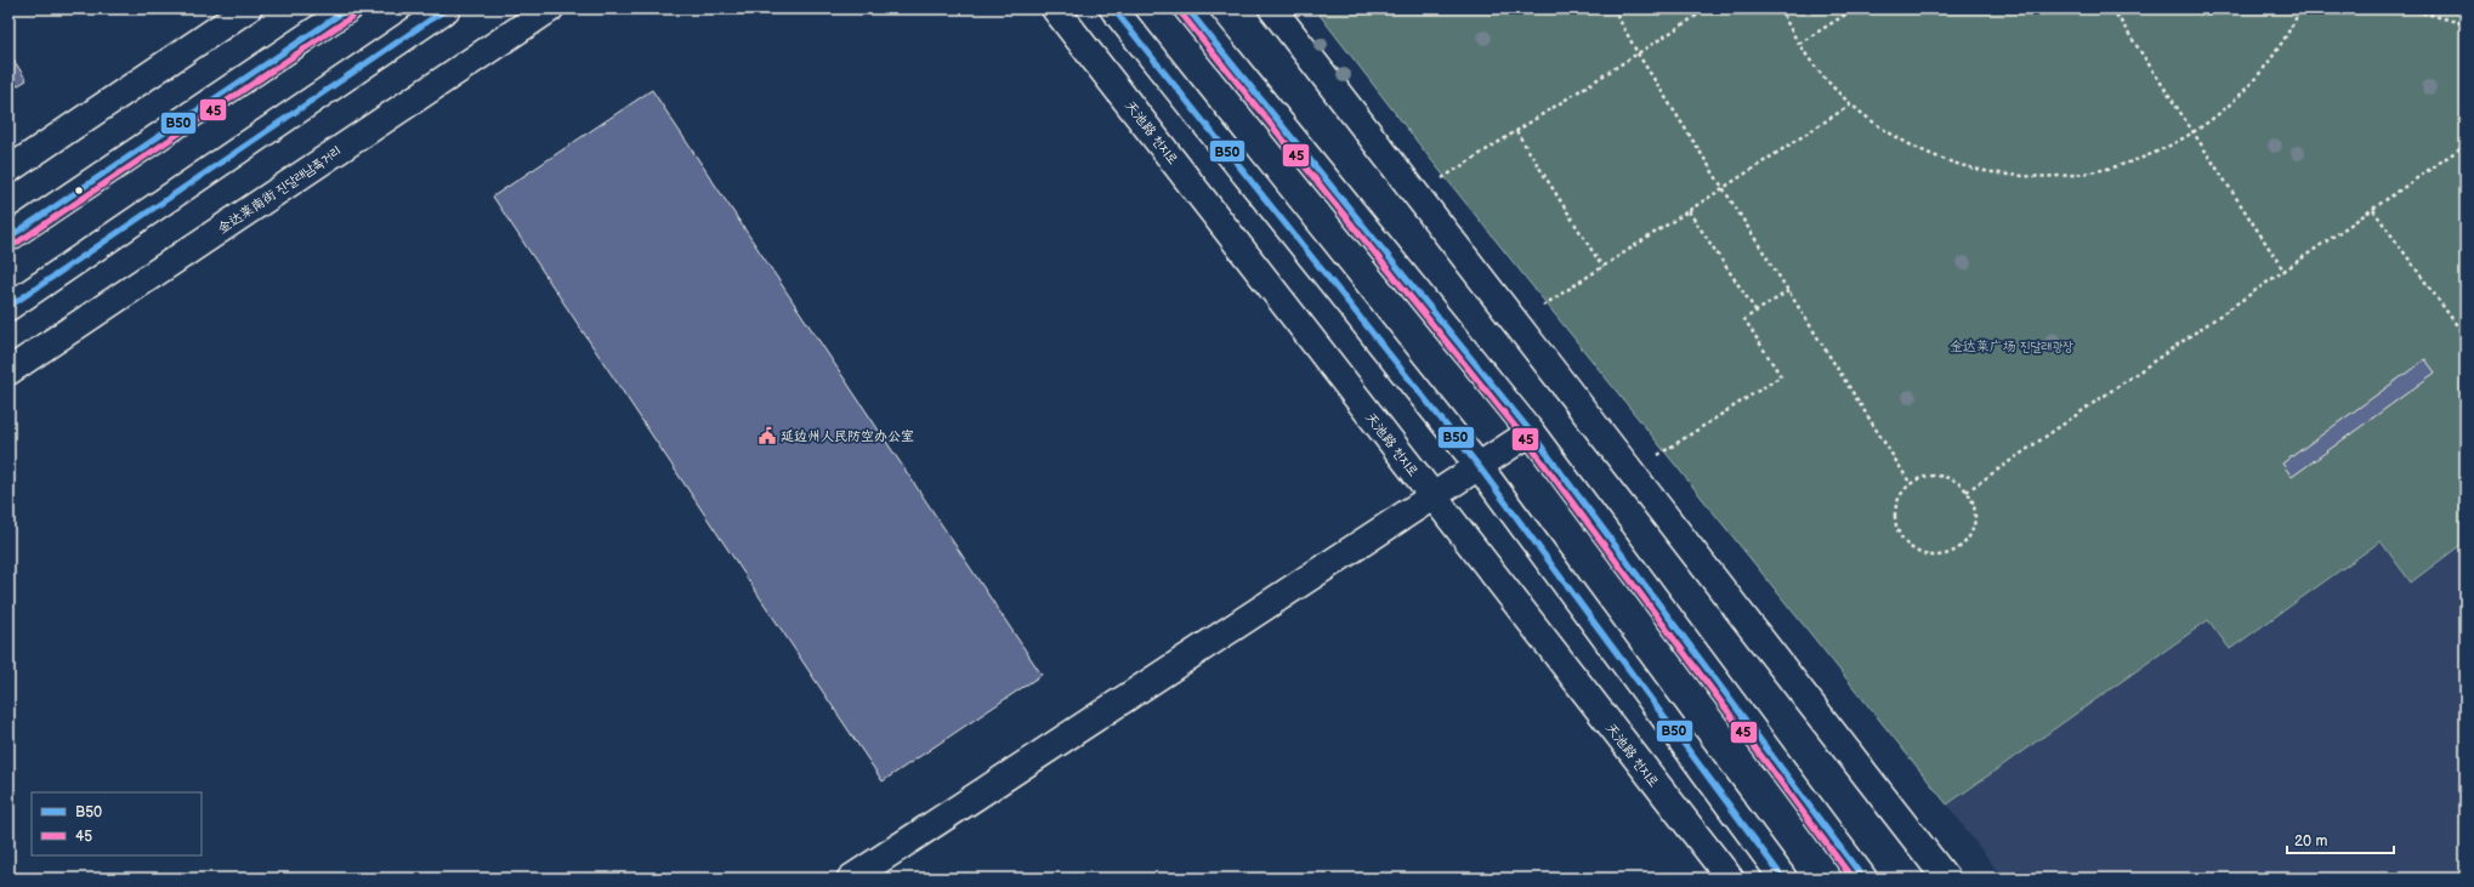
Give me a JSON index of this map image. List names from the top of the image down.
{
  "streets": {
    "street": ["天池路 천지로", "金达莱南街 진달래남쪽거리"]
  },
  "parks": ["金达莱广场 진달래광장"],
  "places": {
    "public building": ["延边州人民防空办公室"]
  },
  "lines": ["transit line B50", "transit line 45"],
  "legend": ["B50", "45"],
  "scale_bar": "20 m"
}
